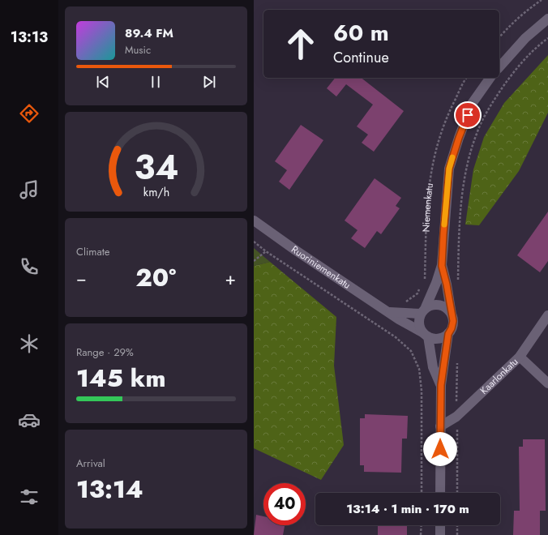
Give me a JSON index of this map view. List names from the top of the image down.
{
  "streets": {
    "street": ["Niemenkatu", "Ruoriniemenkatu", "Kaarlonkatu"]
  },
  "crossings": [
    ["Niemenkatu", "Ruoriniemenkatu"]
  ],
  "page": {
    "tabs": "13:13",
    "turn": ["60 m", "Continue"],
    "song": ["89.4 FM", "Music"],
    "tile": [
      "Climate",
      ["Range · 29%", "145 km"],
      ["Arrival", "13:14"]
    ],
    "heat": ["−", "20°", "+"],
    "limit": "40",
    "trip": "13:14 · 1 min · 170 m",
    "gauge": ["34", "km/h"]
  }
}
